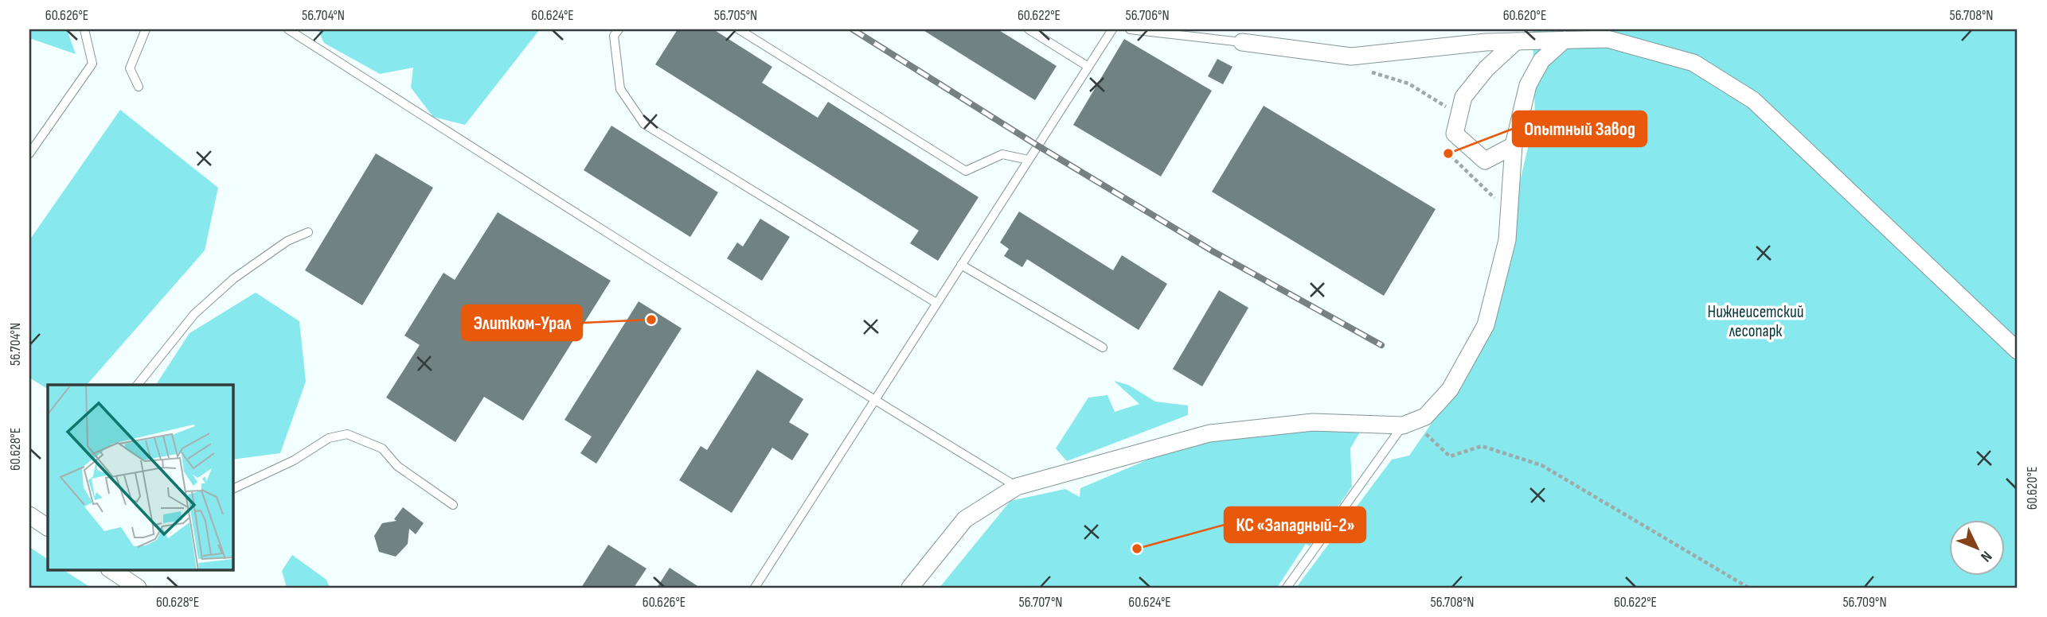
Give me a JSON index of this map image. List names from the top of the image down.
{
  "parks": ["Нижнеисетский лесопарк"],
  "places": ["Опытный Завод", "Элитком-Урал", "КС «Западный-2»"],
  "north": "bottom right",
  "coordinates": [
    "60.626°E",
    "56.704°N",
    "60.624°E",
    "56.705°N",
    "60.622°E",
    "56.706°N",
    "60.620°E",
    "56.708°N",
    "60.628°E",
    "56.707°N",
    "56.709°N"
  ]
}
